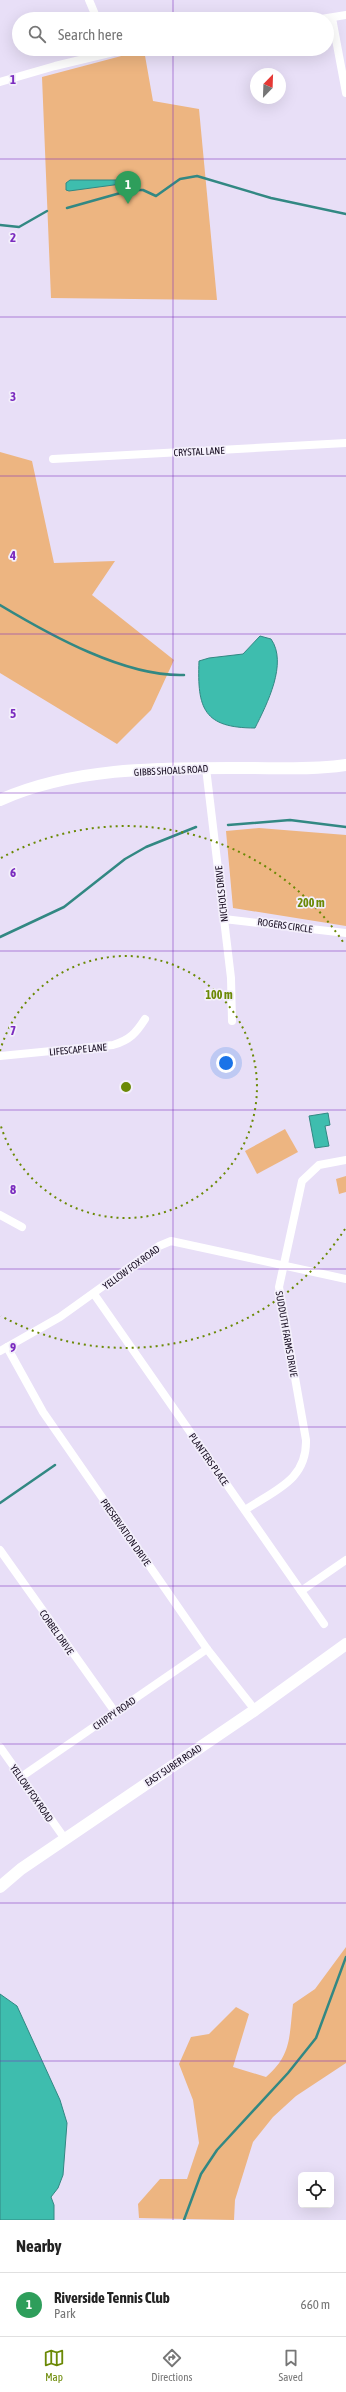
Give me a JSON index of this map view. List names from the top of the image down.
{
  "streets": {
    "street": [
      "CRYSTAL LANE",
      "GIBBS SHOALS ROAD",
      "NICHOLS DRIVE",
      "ROGERS CIRCLE",
      "LIFESCAPE LANE",
      "YELLOW FOX ROAD",
      "SUDDUTH FARMS DRIVE",
      "PLANTERS PLACE",
      "PRESERVATION DRIVE",
      "CORBEL DRIVE",
      "CHIPPY ROAD",
      "EAST SUBER ROAD"
    ]
  },
  "crossings": [
    ["GIBBS SHOALS ROAD", "NICHOLS DRIVE"],
    ["NICHOLS DRIVE", "ROGERS CIRCLE"],
    ["YELLOW FOX ROAD", "SUDDUTH FARMS DRIVE"],
    ["YELLOW FOX ROAD", "PLANTERS PLACE"],
    ["YELLOW FOX ROAD", "PRESERVATION DRIVE"],
    ["YELLOW FOX ROAD", "CHIPPY ROAD"],
    ["YELLOW FOX ROAD", "EAST SUBER ROAD"],
    ["SUDDUTH FARMS DRIVE", "PLANTERS PLACE"],
    ["PRESERVATION DRIVE", "CHIPPY ROAD"],
    ["PRESERVATION DRIVE", "EAST SUBER ROAD"],
    ["CORBEL DRIVE", "CHIPPY ROAD"]
  ],
  "north": "top right",
  "page": {
    "search": "Search here",
    "pins": "1",
    "heading": "Nearby",
    "list": [
      {
        "mark": "1",
        "name": "Riverside Tennis Club",
        "note": "Park",
        "value": "660 m"
      }
    ],
    "nav": ["Map", "Directions", "Saved"]
  },
  "grid": {
    "rows": [
      "1",
      "2",
      "3",
      "4",
      "5",
      "6",
      "7",
      "8",
      "9"
    ]
  },
  "rings": ["200 m", "100 m"]
}
